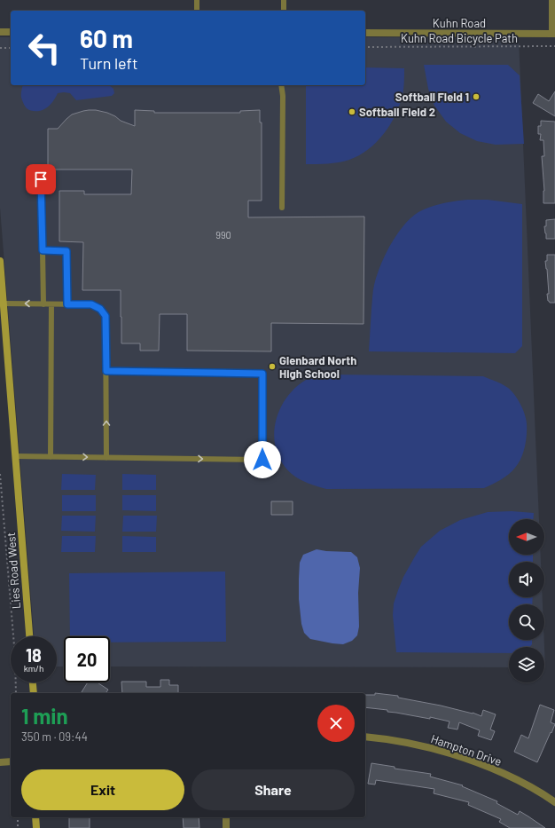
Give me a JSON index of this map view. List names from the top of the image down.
{
  "streets": {
    "street": ["Kuhn Road", "Lies Road West", "Hampton Drive"],
    "path": ["Kuhn Road Bicycle Path"]
  },
  "places": ["Softball Field 1", "Softball Field 2", "Glenbard North High School"],
  "house_numbers": ["990"],
  "north": "left",
  "page": {
    "turn": ["60 m", "Turn left"],
    "speed": "18 km/h",
    "limit": "20",
    "heading": ["1 min", "350 m · 09:44"],
    "buttons": ["Exit", "Share"]
  }
}
